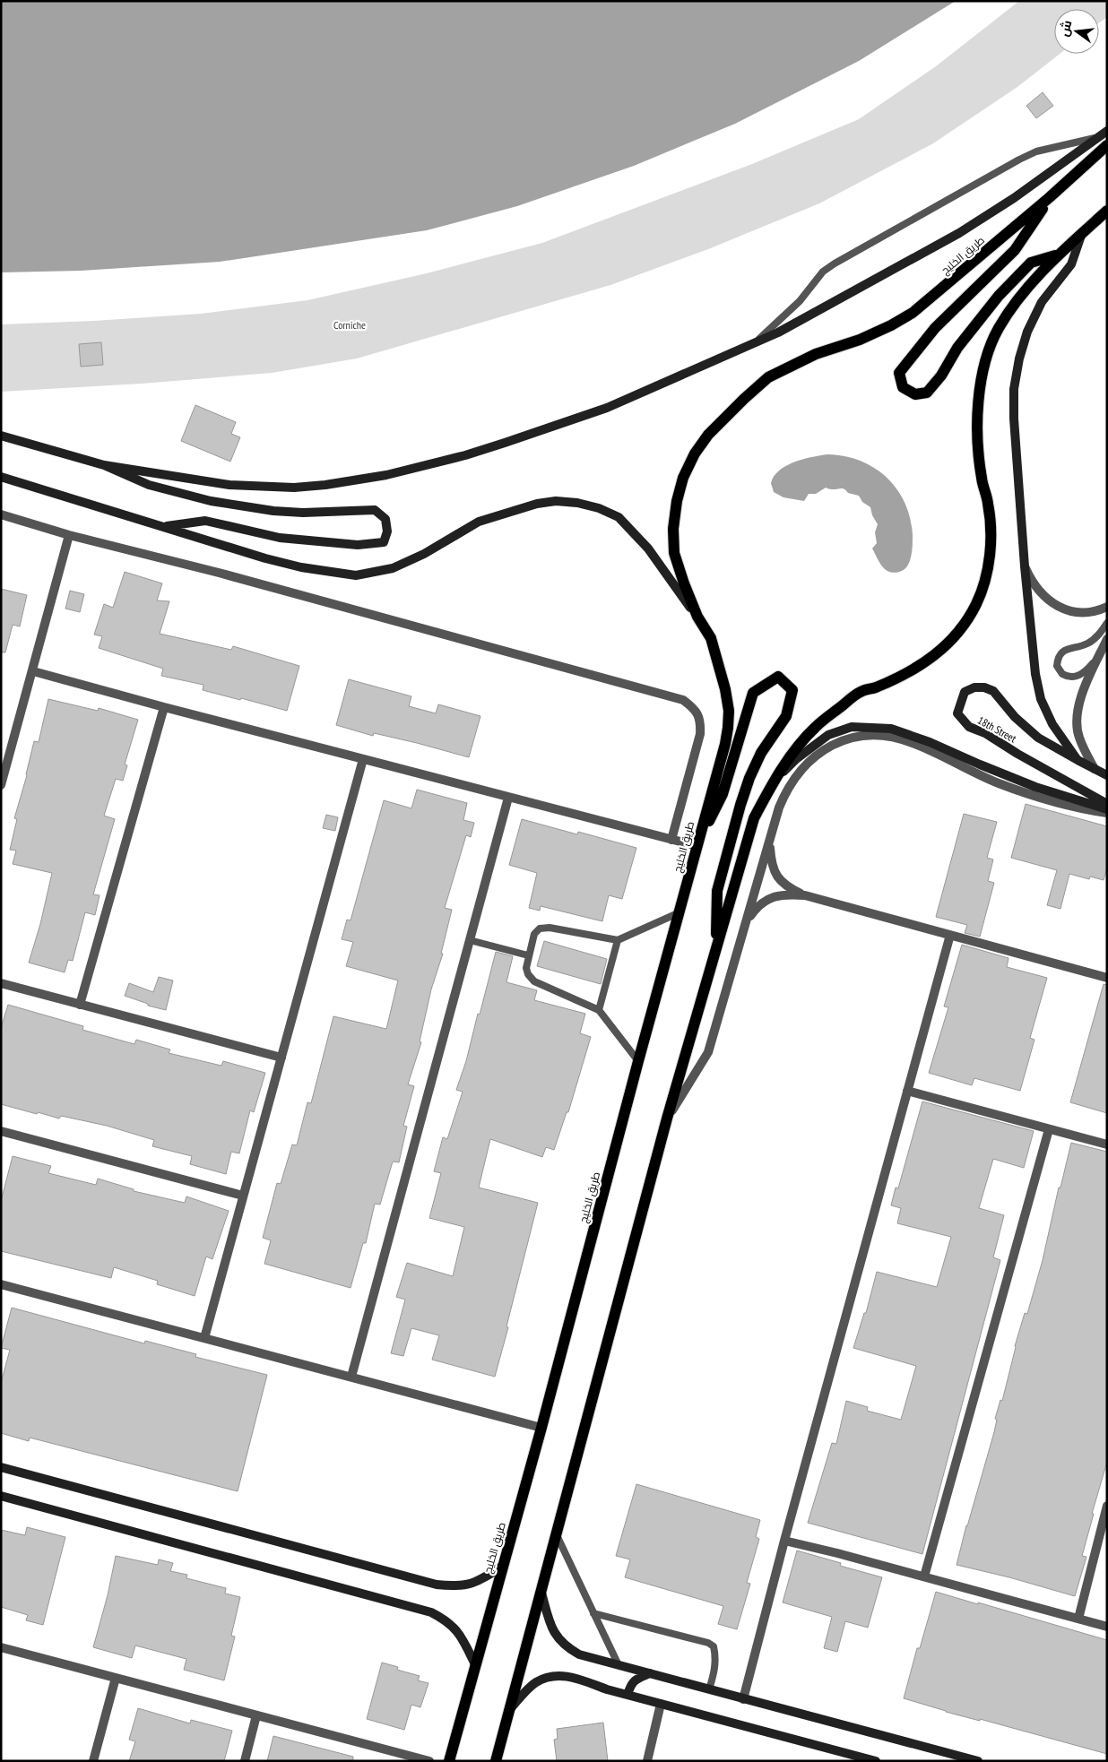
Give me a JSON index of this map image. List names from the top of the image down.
{
  "streets": {
    "main road": ["طريق الخليج"],
    "street": ["18th Street"]
  },
  "parks": ["Corniche"],
  "north": "left"
}
